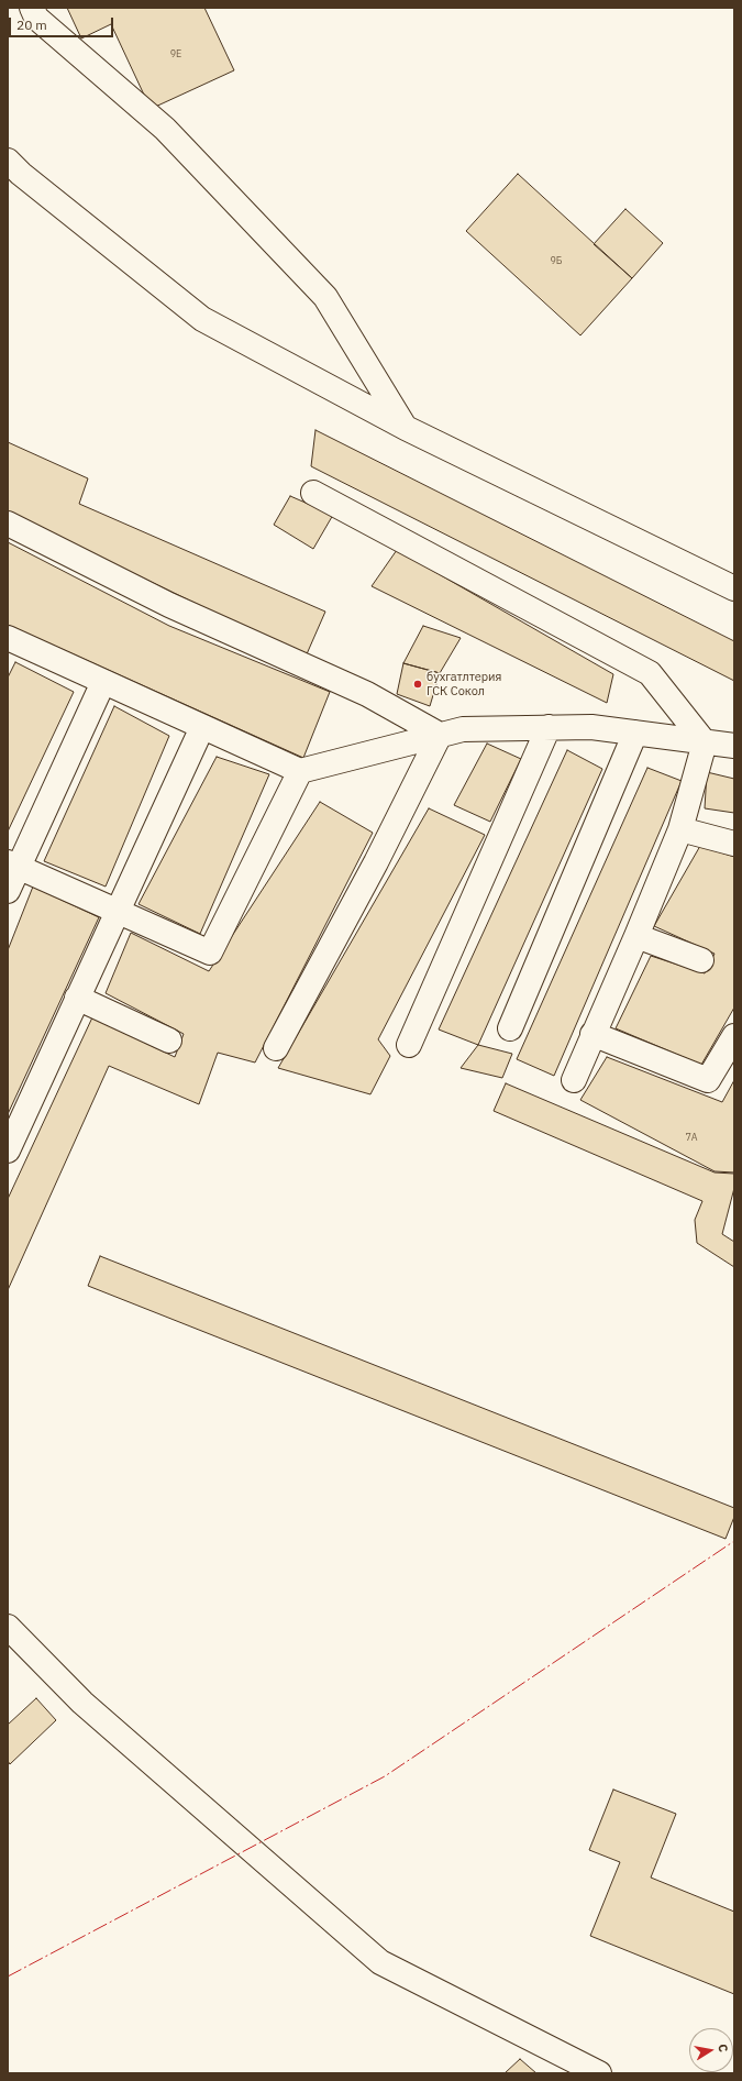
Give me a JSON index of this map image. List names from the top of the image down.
{
  "places": ["бухгатлтерия ГСК Сокол"],
  "house_numbers": ["9Е", "9Б", "7А"],
  "scale_bar": "20 m",
  "north": "right"
}
